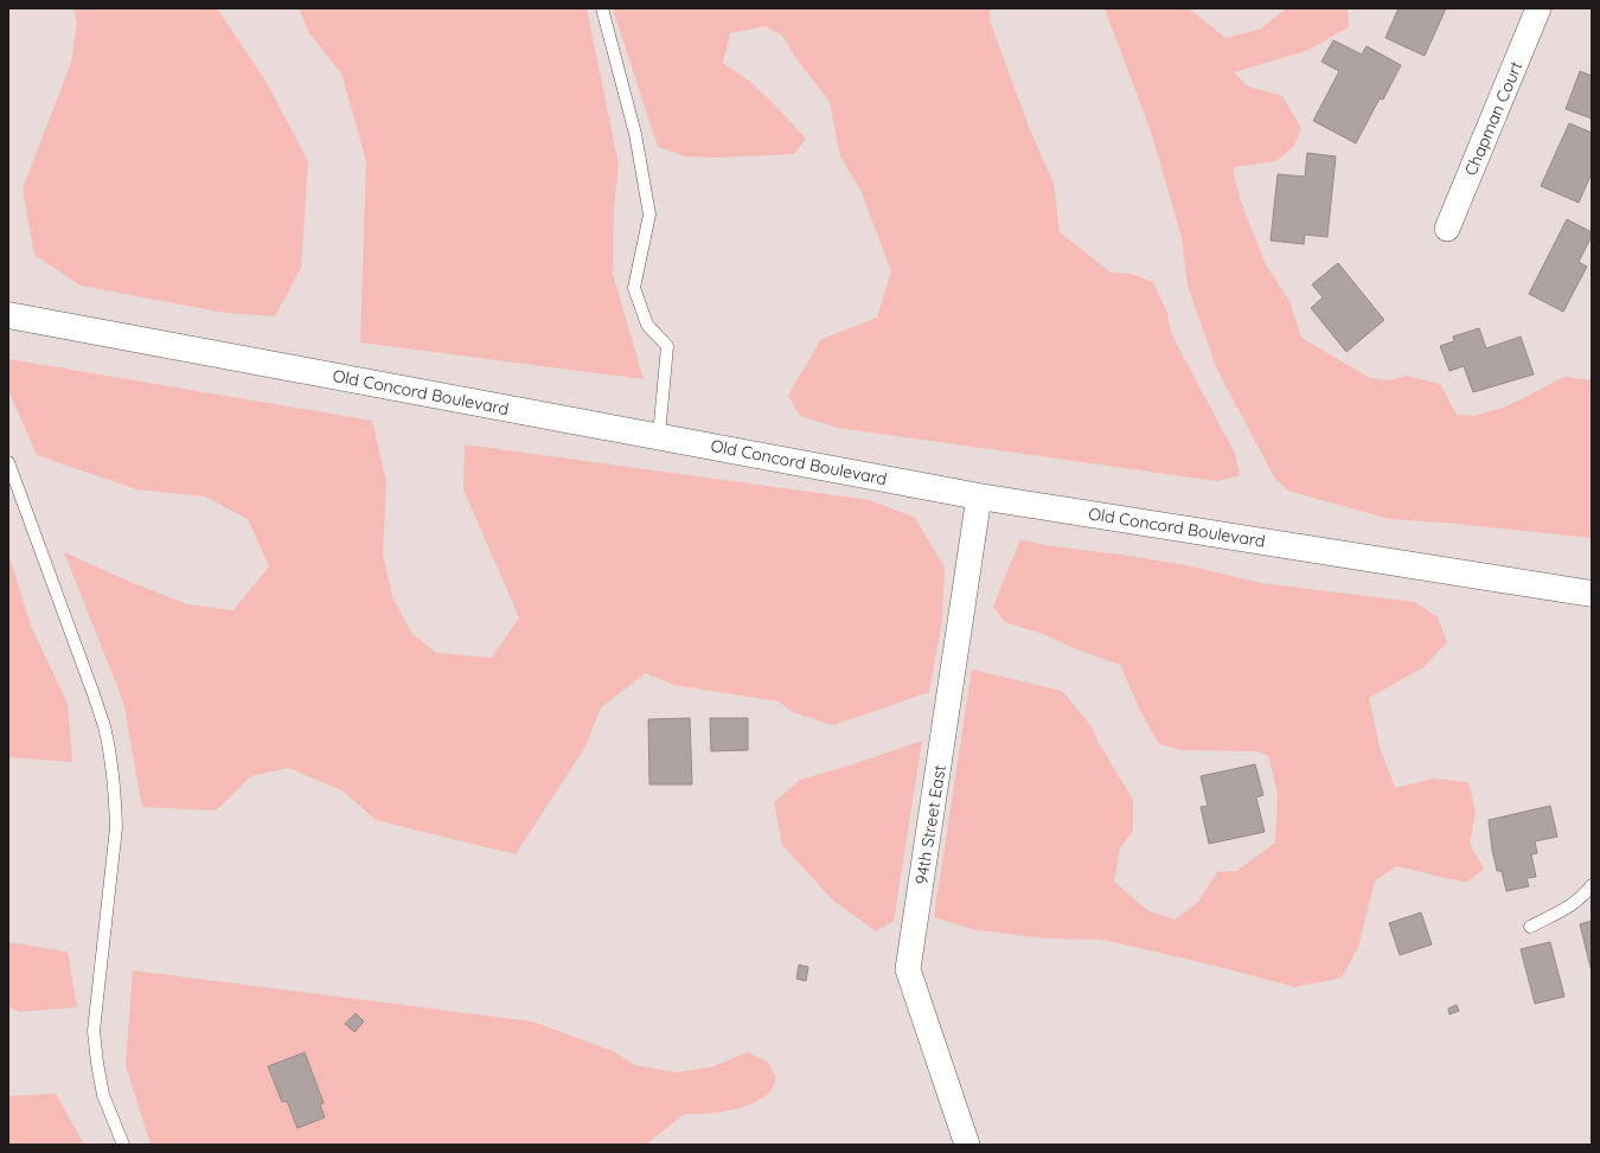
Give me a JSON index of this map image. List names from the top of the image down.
{
  "streets": {
    "street": ["Chapman Court", "Old Concord Boulevard", "94th Street East"]
  },
  "crossings": [
    ["Old Concord Boulevard", "94th Street East"]
  ]
}
